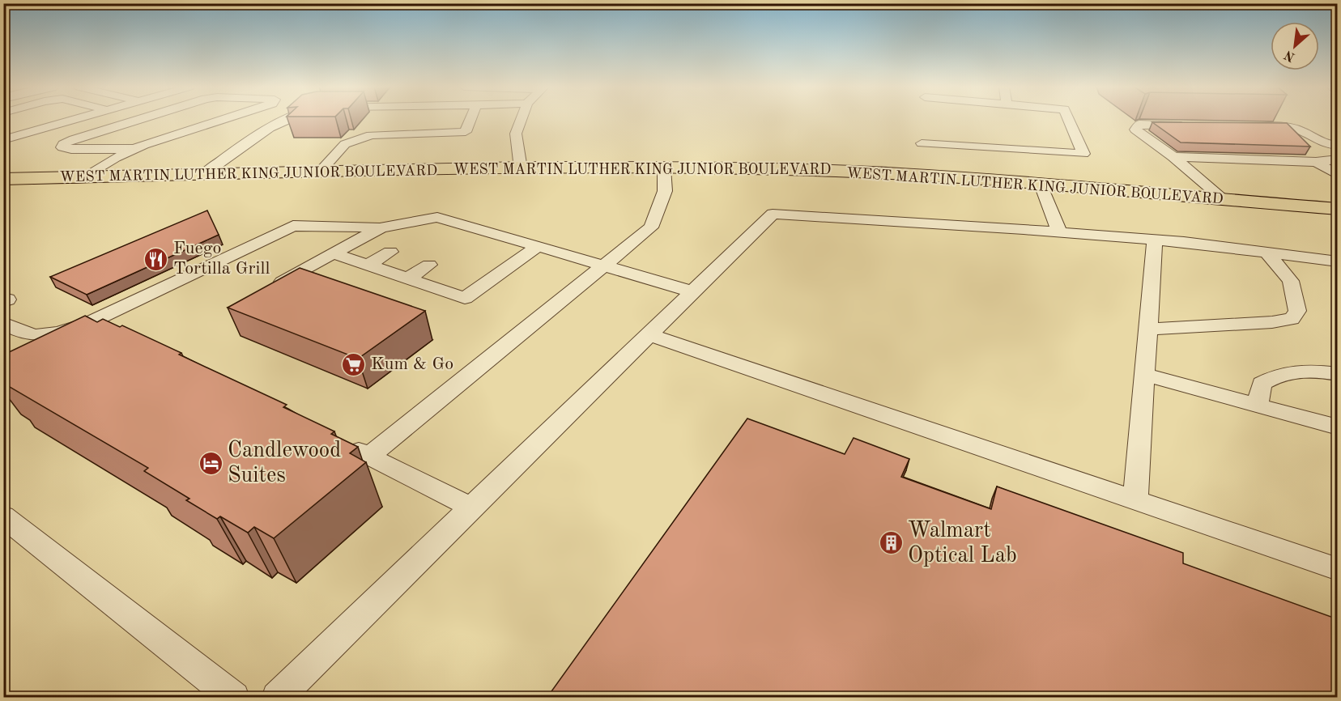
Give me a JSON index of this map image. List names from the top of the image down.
{
  "streets": {
    "main road": ["WEST MARTIN LUTHER KING JUNIOR BOULEVARD"]
  },
  "places": {
    "restaurant": ["Fuego Tortilla Grill"],
    "supermarket": ["Kum & Go"],
    "hotel": ["Candlewood Suites"],
    "building": ["Walmart Optical Lab"]
  },
  "north": "bottom left"
}
